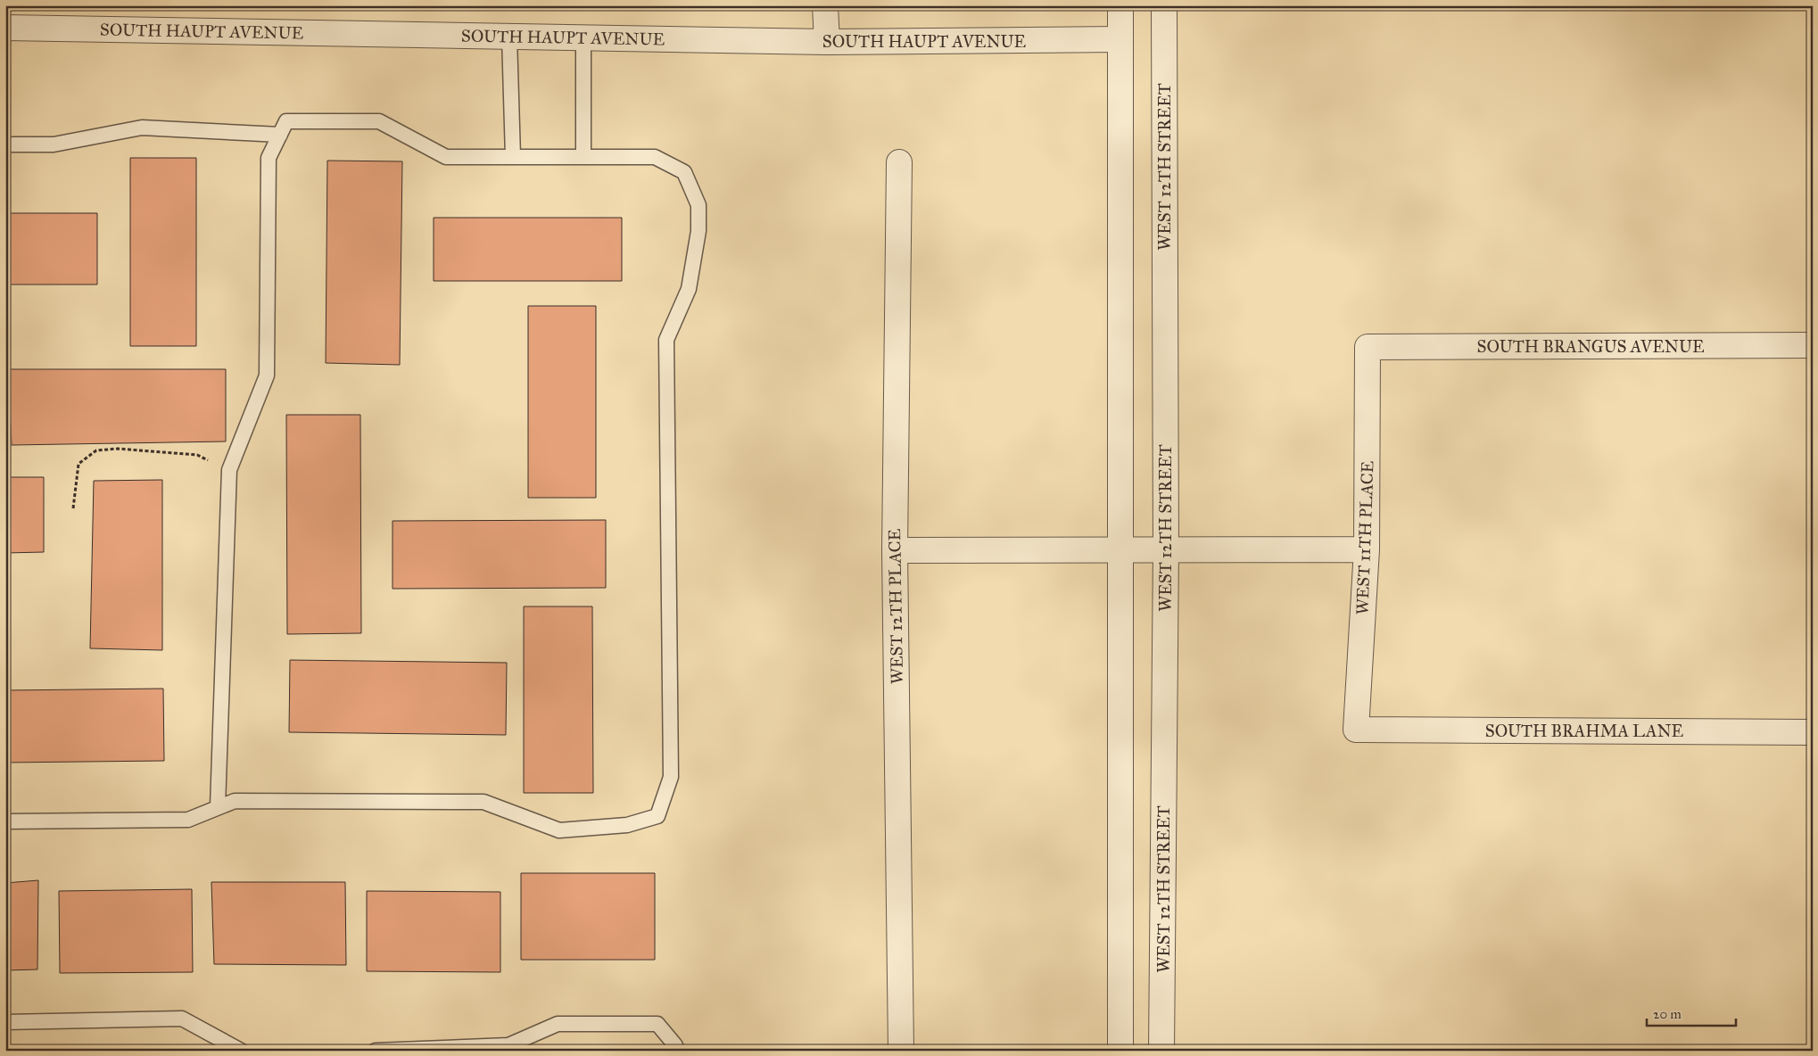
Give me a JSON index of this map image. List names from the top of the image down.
{
  "streets": {
    "street": [
      "SOUTH HAUPT AVENUE",
      "WEST 12TH STREET",
      "SOUTH BRANGUS AVENUE",
      "WEST 11TH PLACE",
      "WEST 12TH PLACE",
      "SOUTH BRAHMA LANE"
    ]
  },
  "crossings": [
    ["SOUTH BRANGUS AVENUE", "WEST 11TH PLACE"],
    ["WEST 11TH PLACE", "SOUTH BRAHMA LANE"]
  ],
  "scale_bar": "20 m"
}
